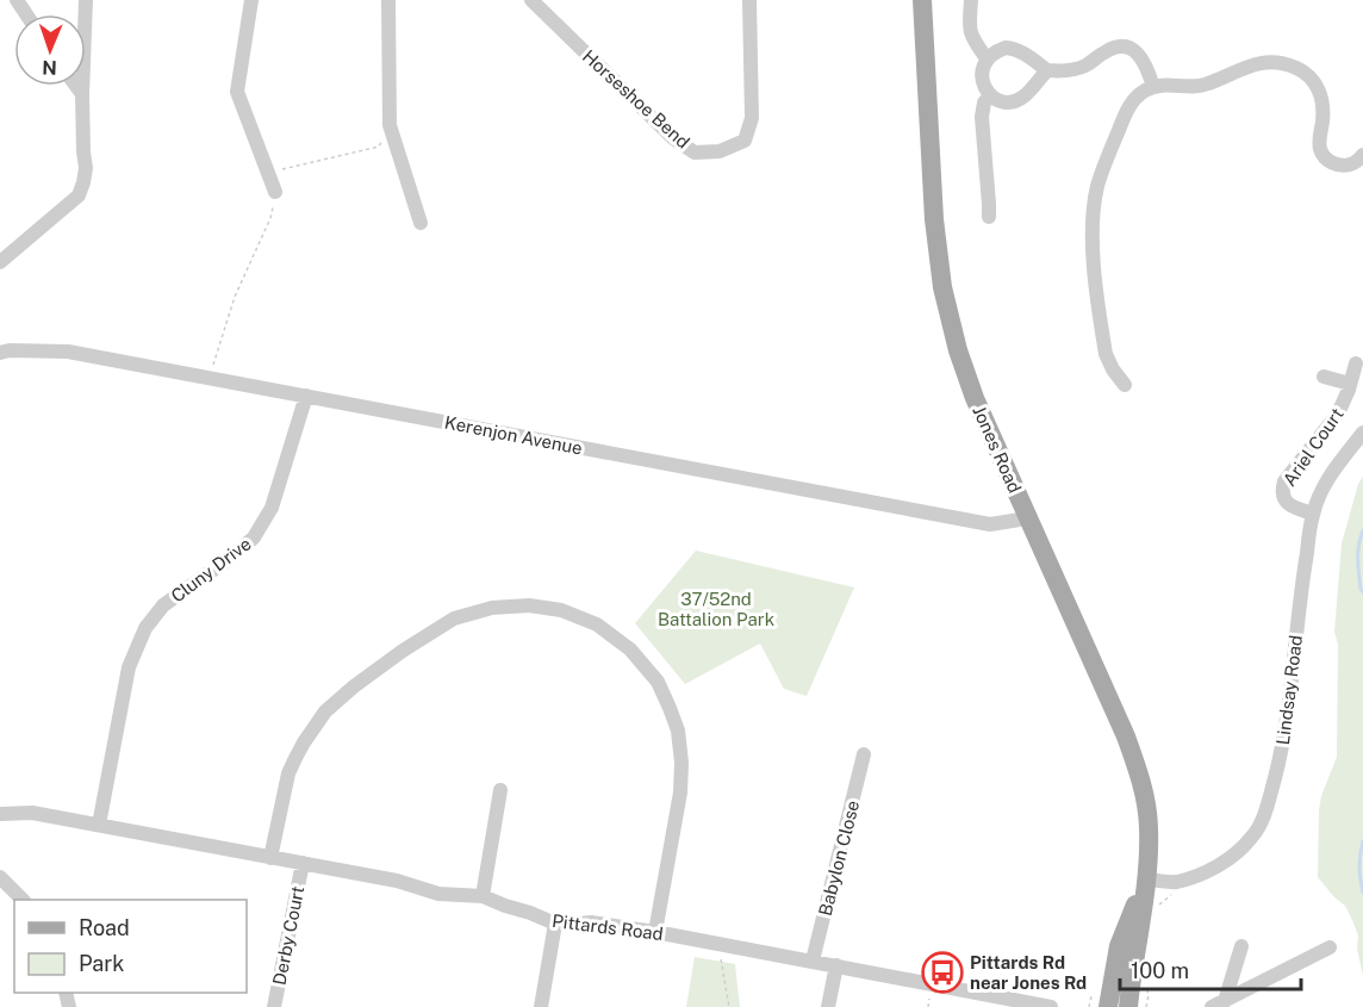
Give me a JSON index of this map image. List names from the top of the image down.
{
  "streets": {
    "main road": ["Jones Road"],
    "street": [
      "Horseshoe Bend",
      "Kerenjon Avenue",
      "Ariel Court",
      "Cluny Drive",
      "Lindsay Road",
      "Babylon Close",
      "Pittards Road",
      "Derby Court"
    ]
  },
  "crossings": [
    ["Kerenjon Avenue", "Jones Road"],
    ["Kerenjon Avenue", "Cluny Drive"],
    ["Ariel Court", "Lindsay Road"],
    ["Jones Road", "Lindsay Road"],
    ["Cluny Drive", "Pittards Road"],
    ["Babylon Close", "Pittards Road"],
    ["Pittards Road", "Derby Court"]
  ],
  "parks": ["37/52nd Battalion Park"],
  "places": {
    "bus stop": ["Pittards Rd near Jones Rd"]
  },
  "legend": ["Road", "Park"],
  "scale_bar": "100 m",
  "north": "bottom"
}
